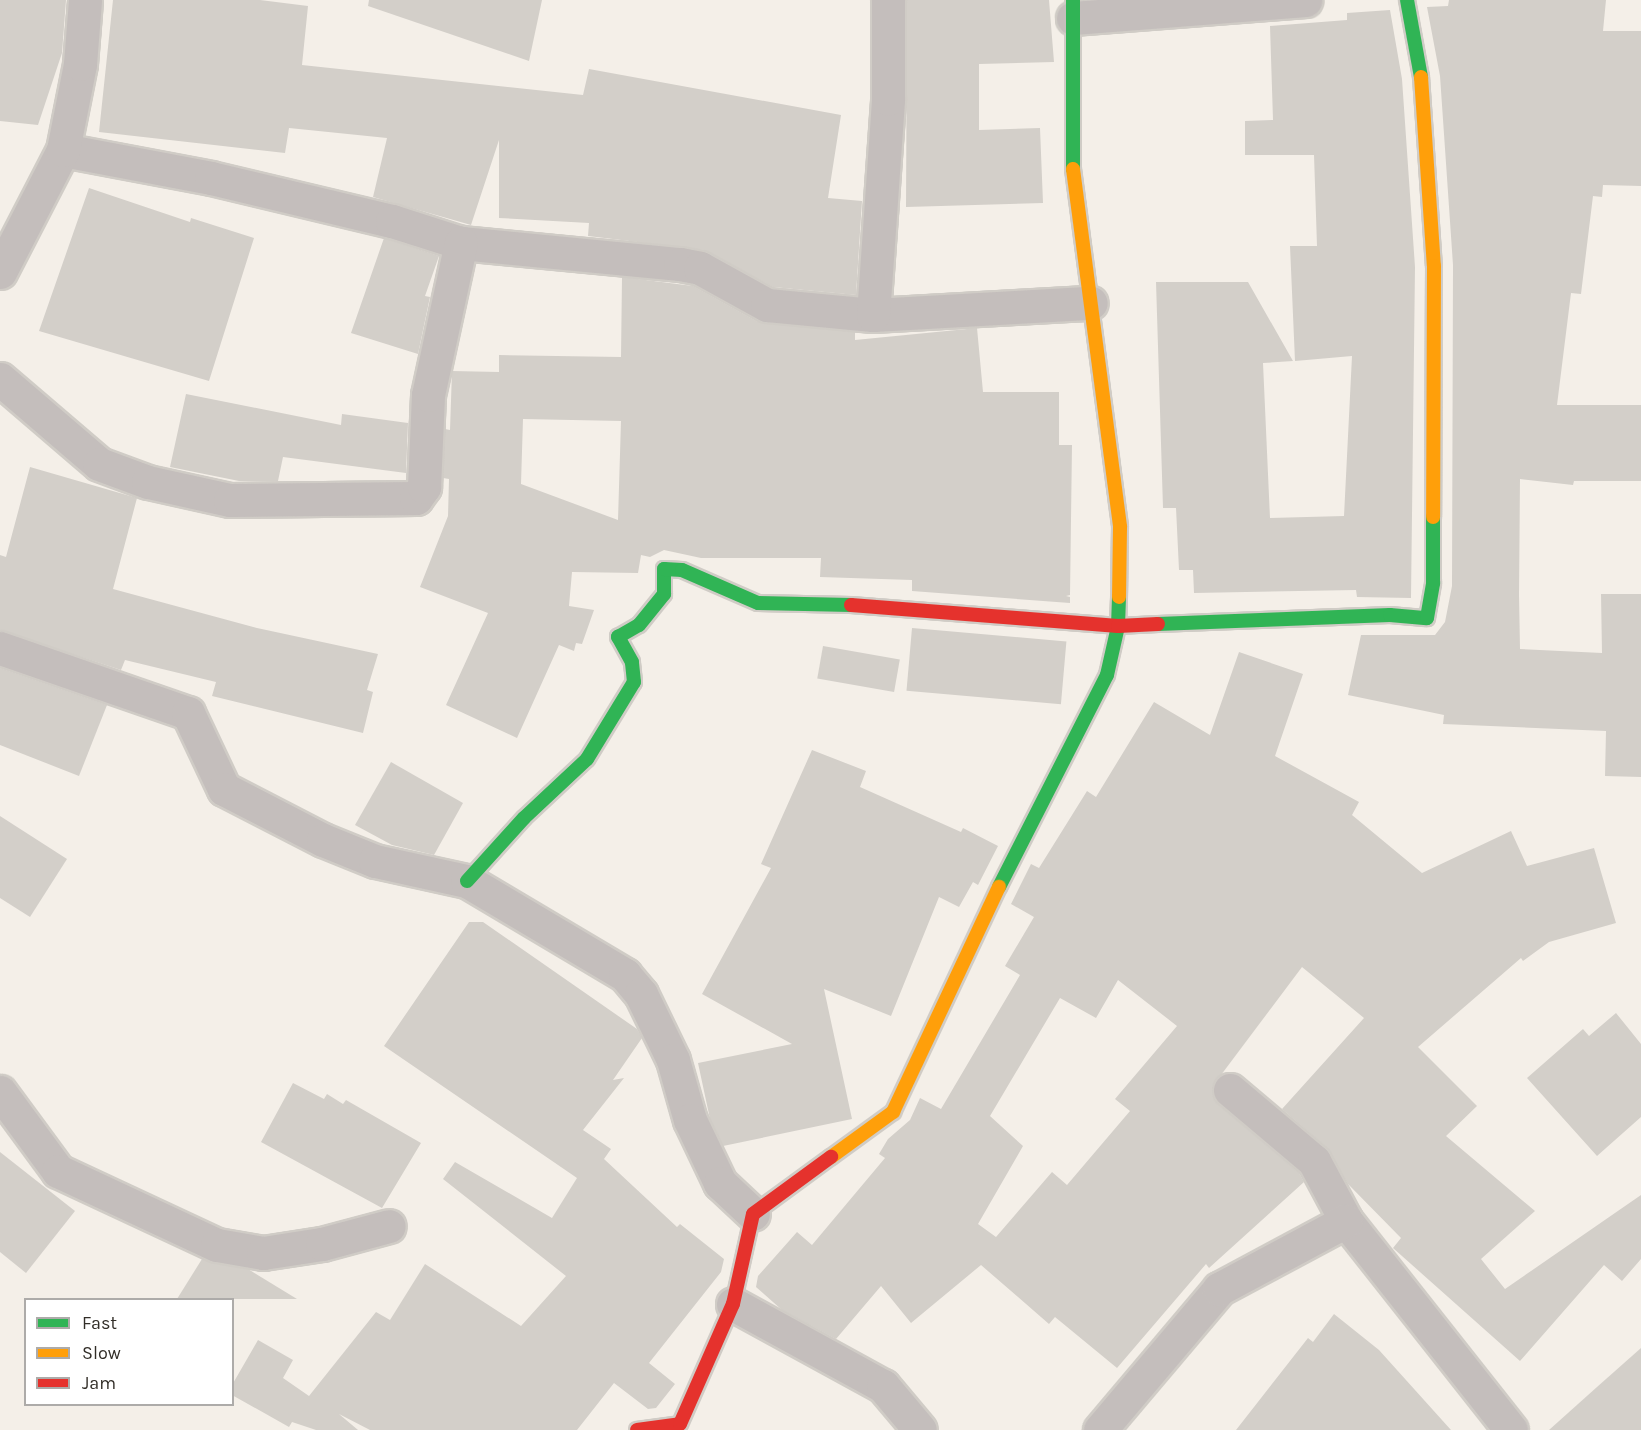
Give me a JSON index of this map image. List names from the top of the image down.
{
  "legend": ["Fast", "Slow", "Jam"]
}
